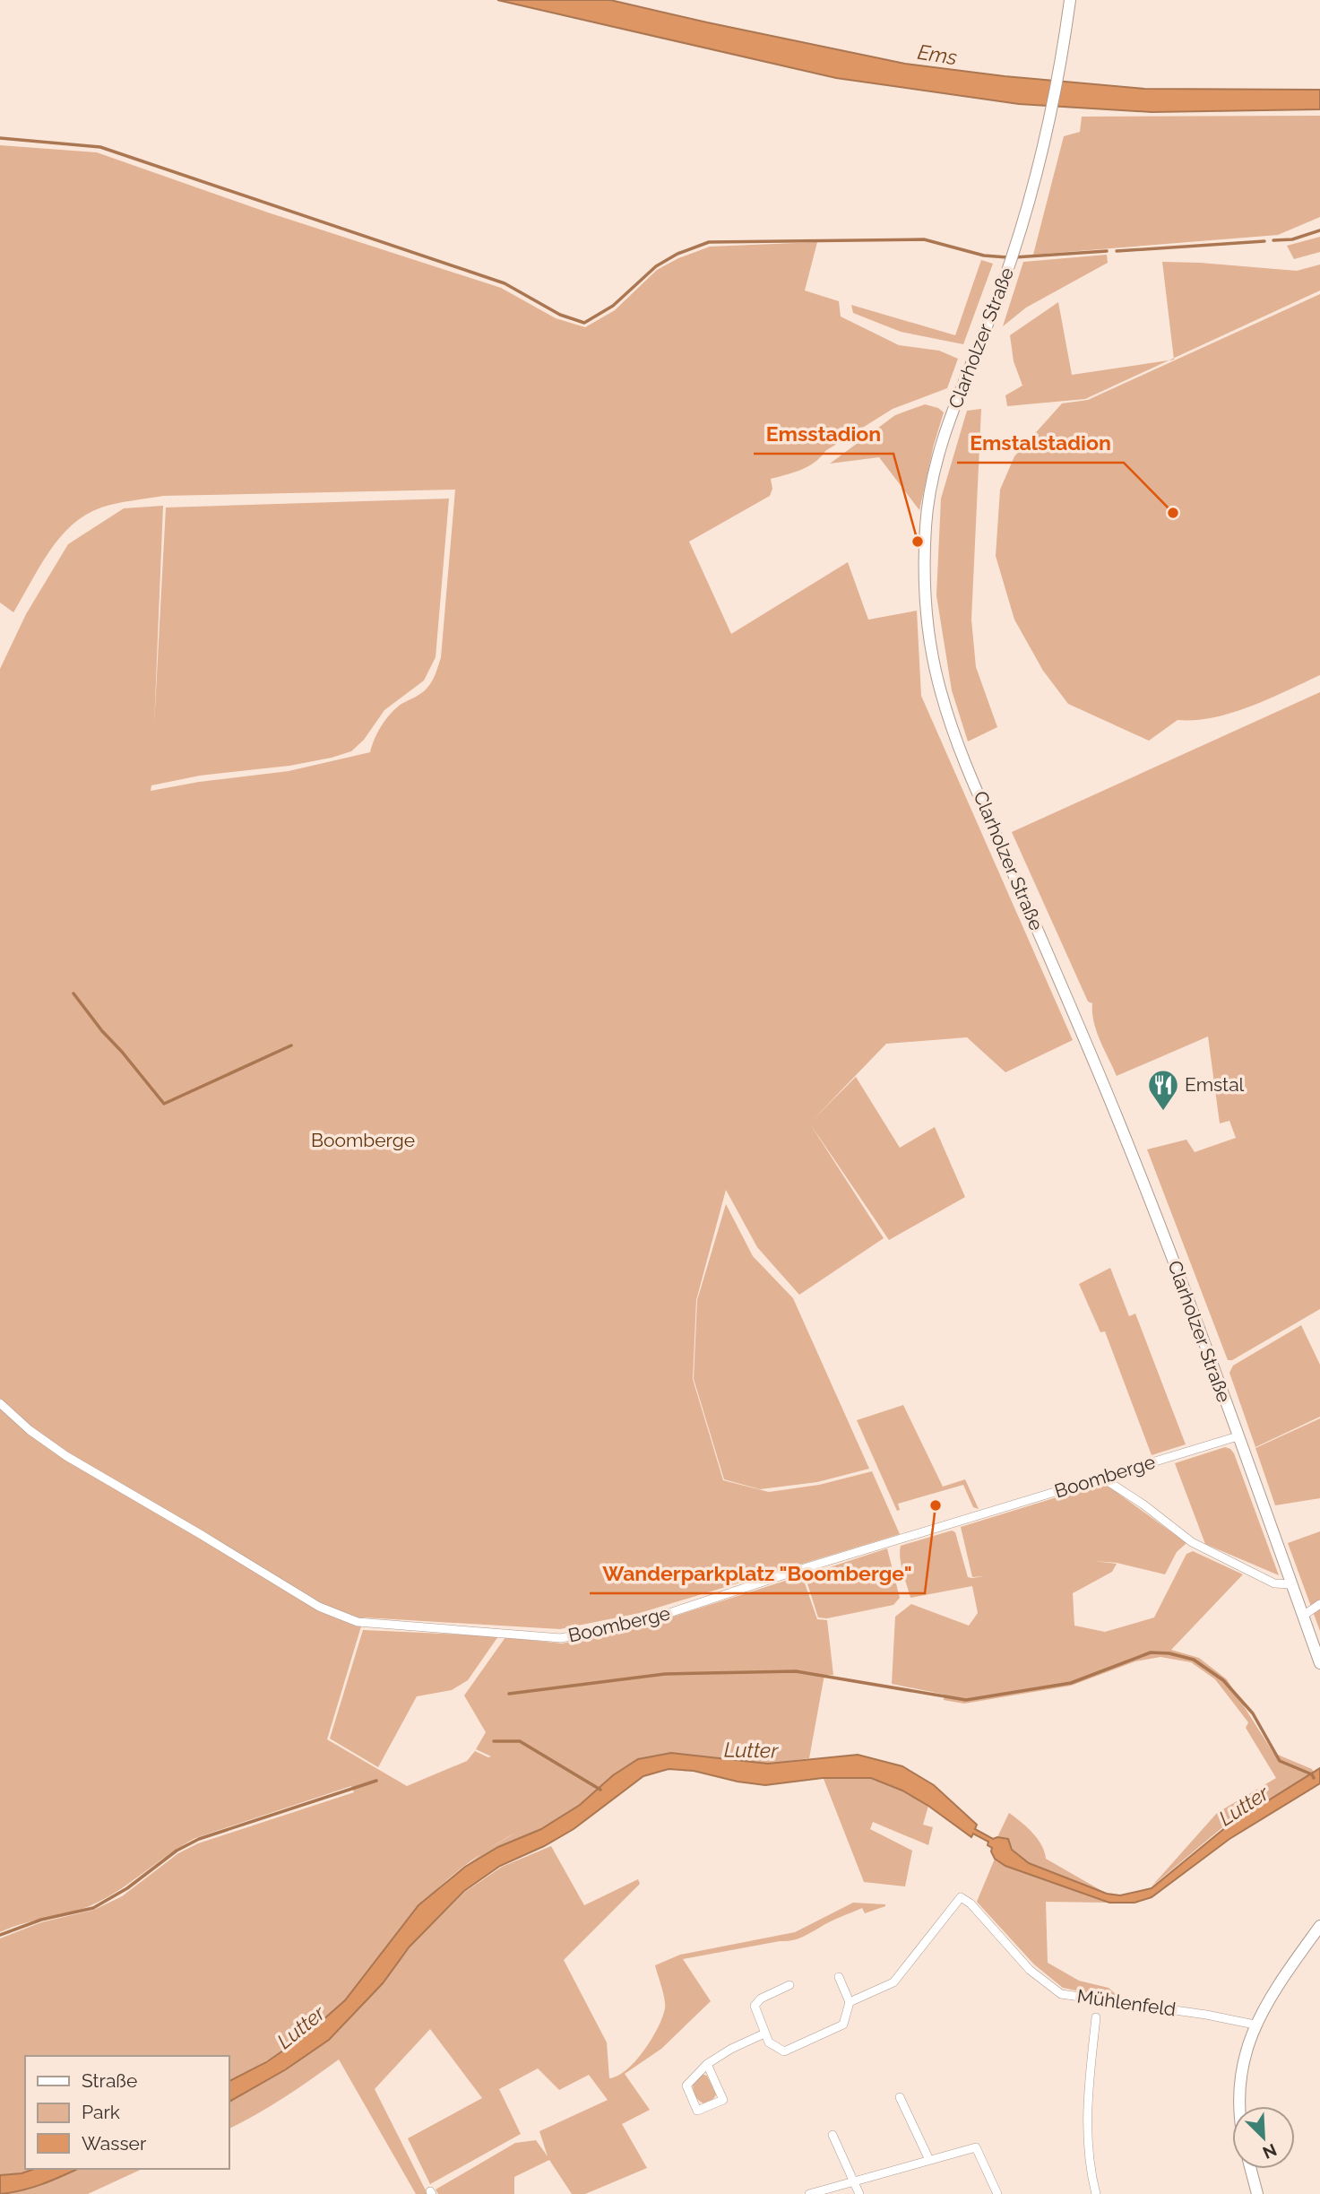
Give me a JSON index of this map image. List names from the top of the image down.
{
  "streets": {
    "street": ["Clarholzer Straße", "Boomberge", "Mühlenfeld"]
  },
  "crossings": [
    ["Clarholzer Straße", "Boomberge"]
  ],
  "water": ["Ems", "Lutter"],
  "parks": ["Boomberge"],
  "places": {
    "other": ["Emstalstadion", "Emsstadion", "Wanderparkplatz \"Boomberge\""],
    "restaurant": ["Emstal"]
  },
  "legend": ["Straße", "Park", "Wasser"],
  "north": "bottom right"
}
